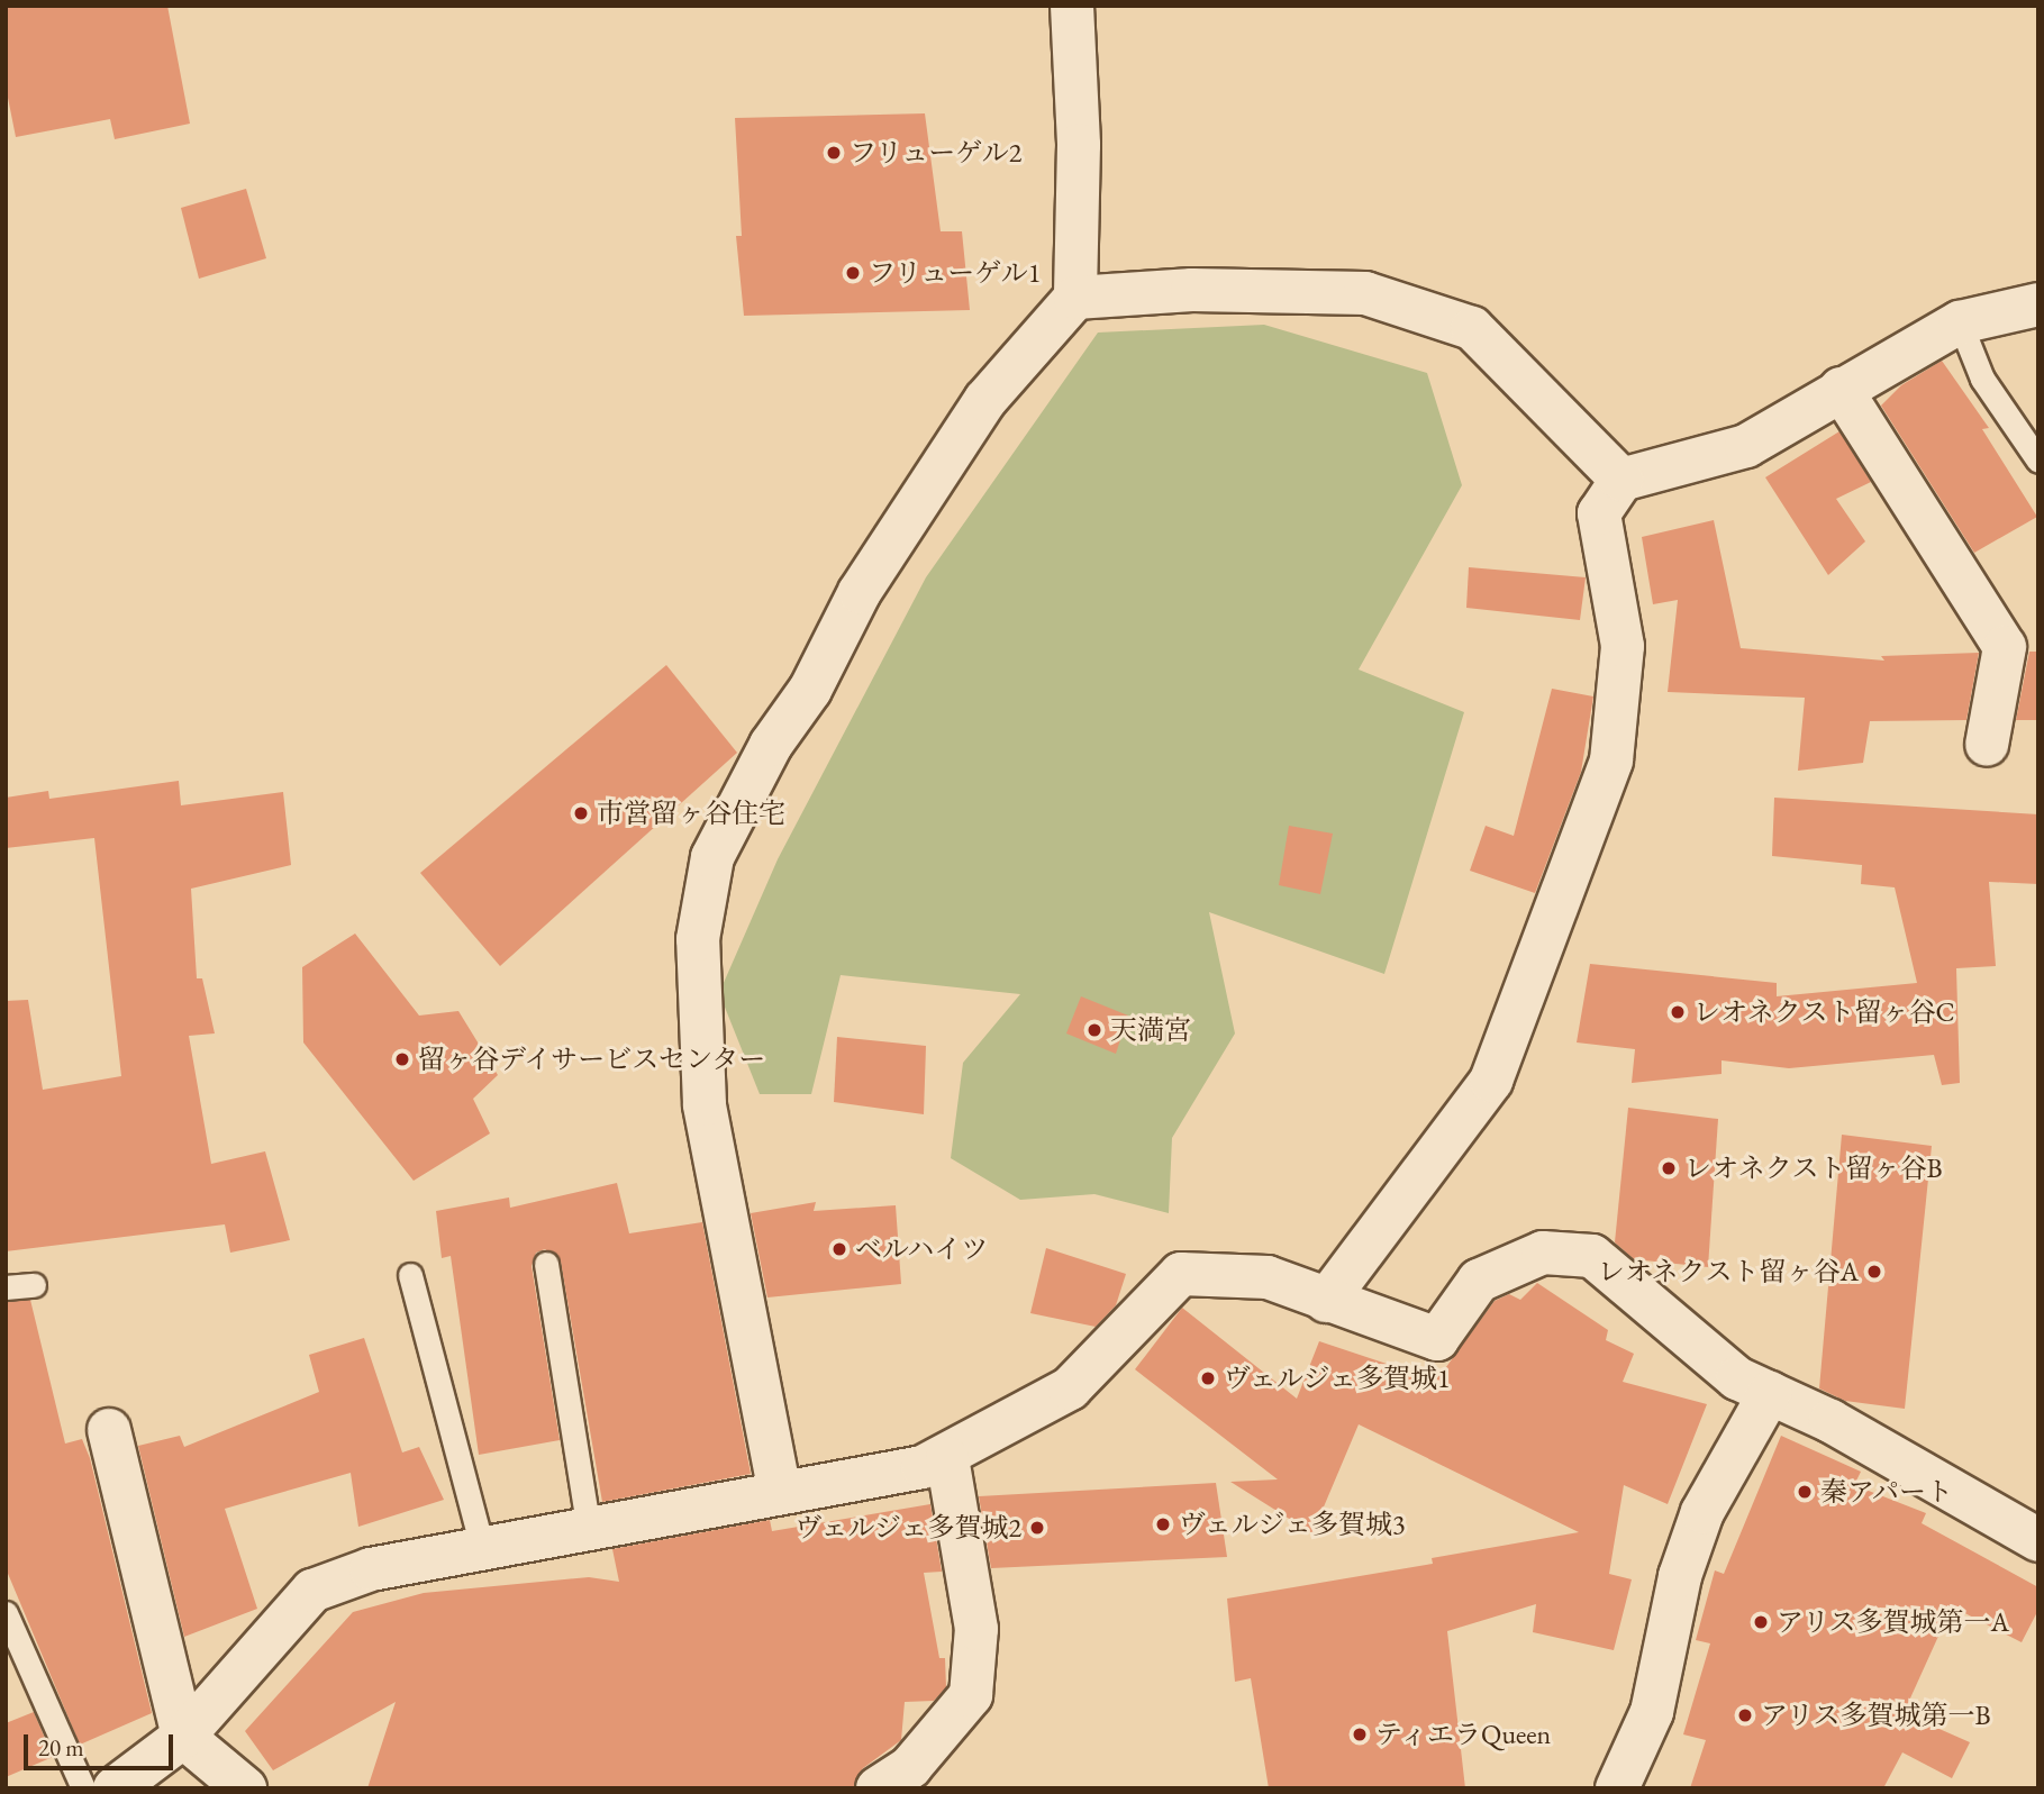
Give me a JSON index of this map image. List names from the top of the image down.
{
  "places": [
    "フリューゲル2",
    "フリューゲル1",
    "市営留ヶ谷住宅",
    "レオネクスト留ヶ谷C",
    "天満宮",
    "留ヶ谷デイサービスセンター",
    "レオネクスト留ヶ谷B",
    "ベルハイツ",
    "レオネクスト留ヶ谷A",
    "ヴェルジェ多賀城1",
    "秦アパート",
    "ヴェルジェ多賀城3",
    "ヴェルジェ多賀城2",
    "アリス多賀城第一A",
    "アリス多賀城第一B",
    "ティエラQueen"
  ],
  "scale_bar": "20 m"
}
